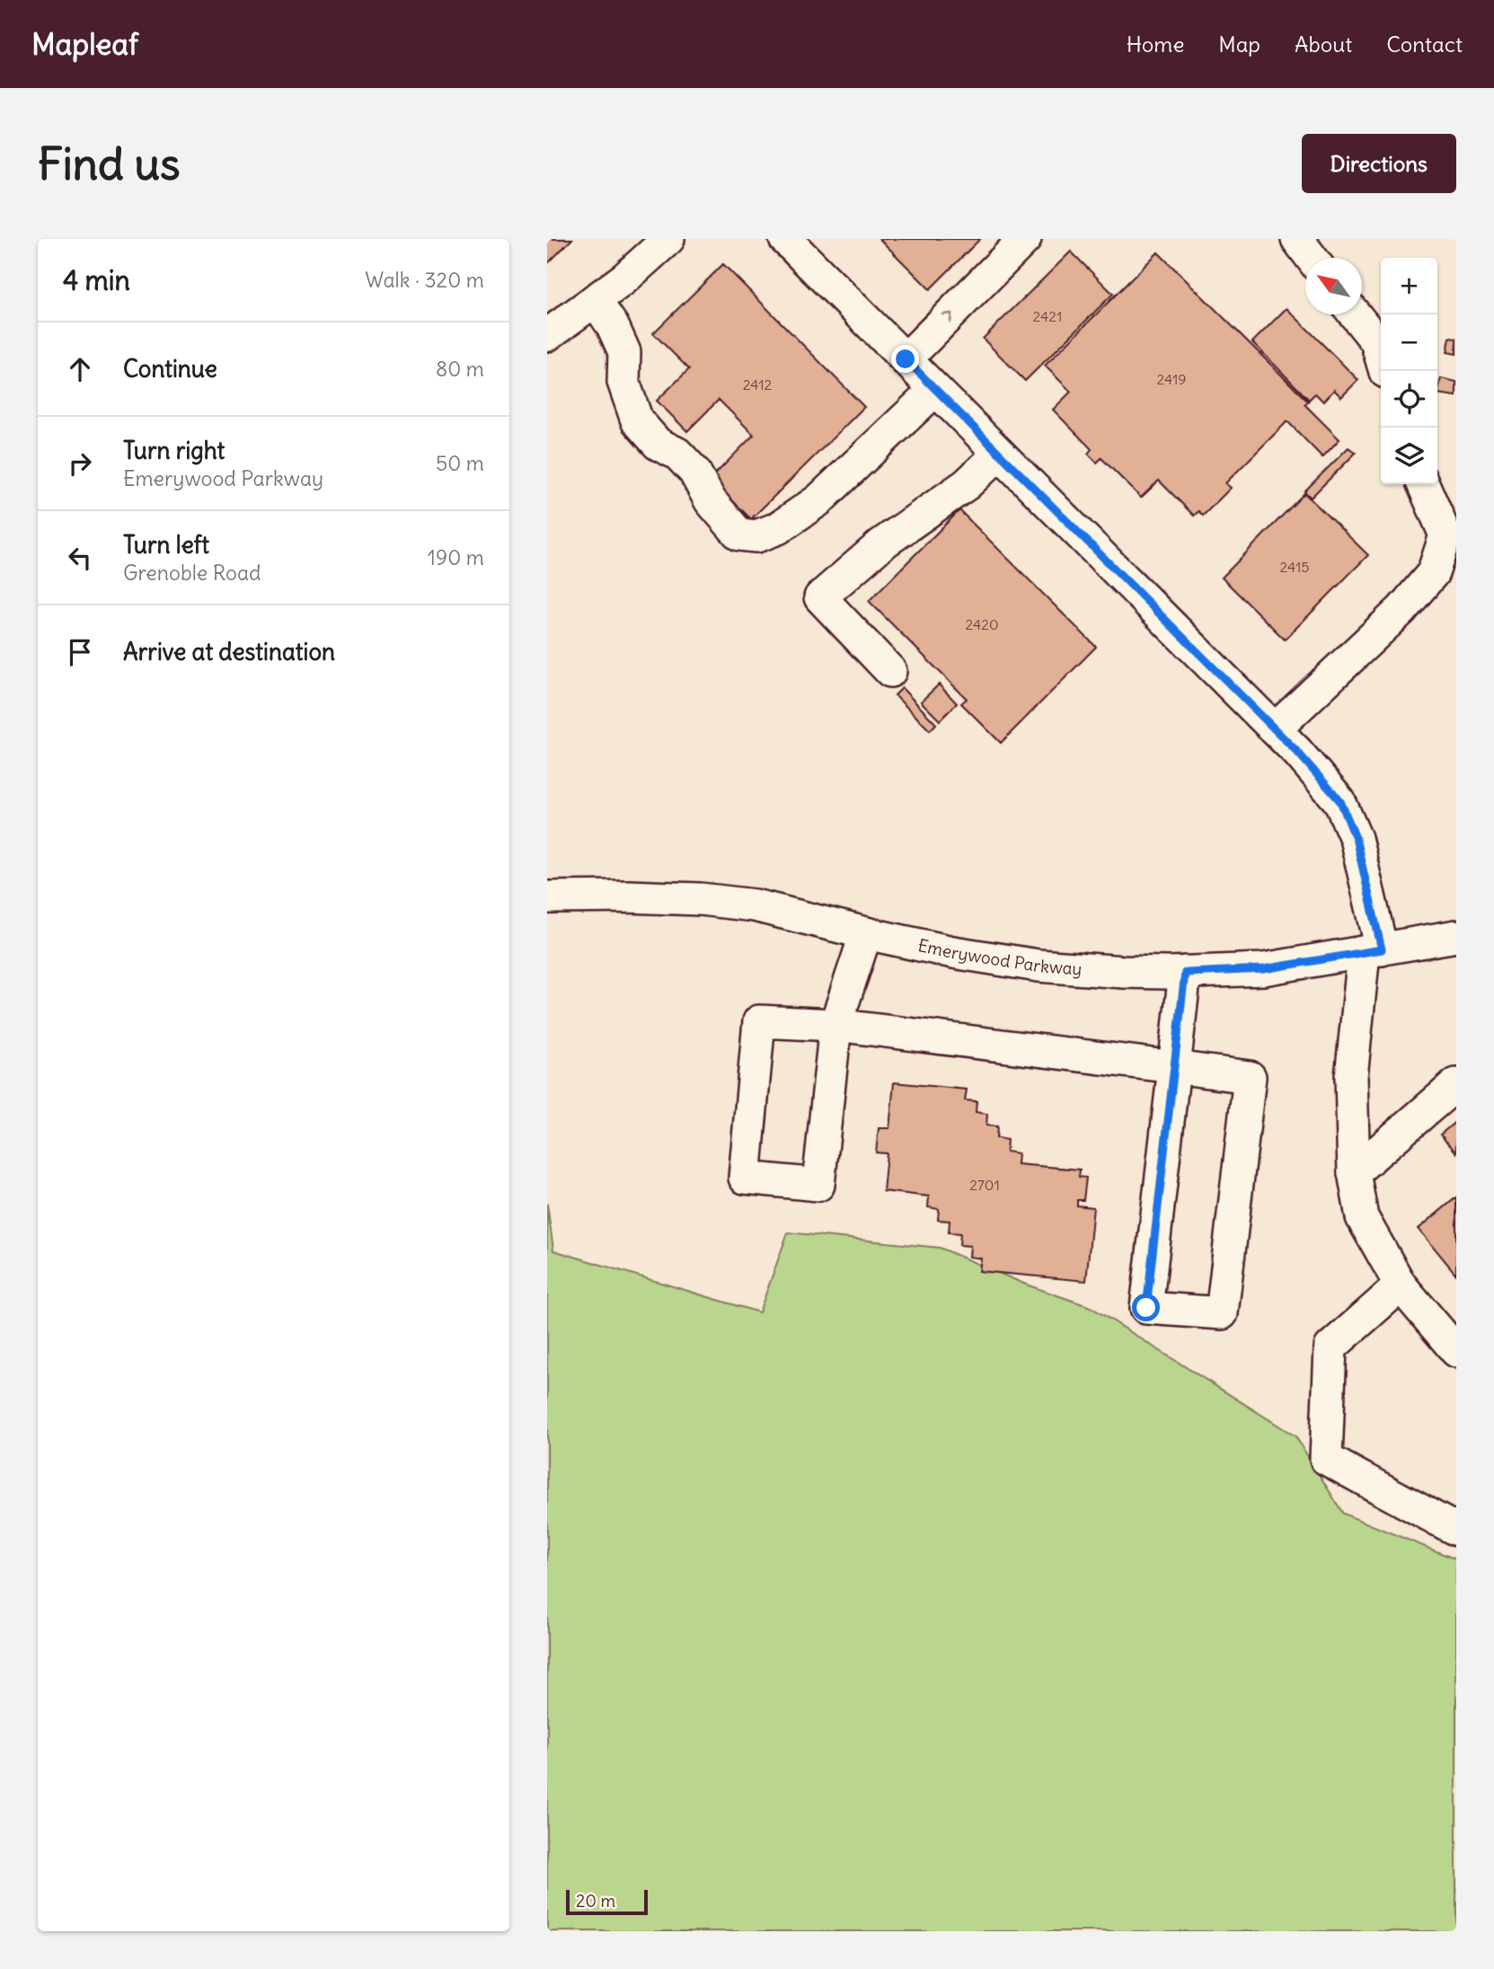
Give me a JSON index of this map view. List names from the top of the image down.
{
  "streets": {
    "street": ["Emerywood Parkway"]
  },
  "house_numbers": [
    "2421",
    "2419",
    "2412",
    "2415",
    "2420",
    "2701"
  ],
  "scale_bar": "20 m",
  "north": "top left",
  "page": {
    "header": "Mapleaf",
    "nav": [
      "Home",
      "Map",
      "About",
      "Contact"
    ],
    "buttons": "Directions",
    "title": "Find us",
    "heading": ["4 min", "Walk · 320 m"],
    "map_buttons": ["+", "−"],
    "list": [
      ["Continue", "80 m"],
      ["Turn right", "Emerywood Parkway", "50 m"],
      ["Turn left", "Grenoble Road", "190 m"],
      "Arrive at destination"
    ],
    "scale": "20 m"
  }
}
